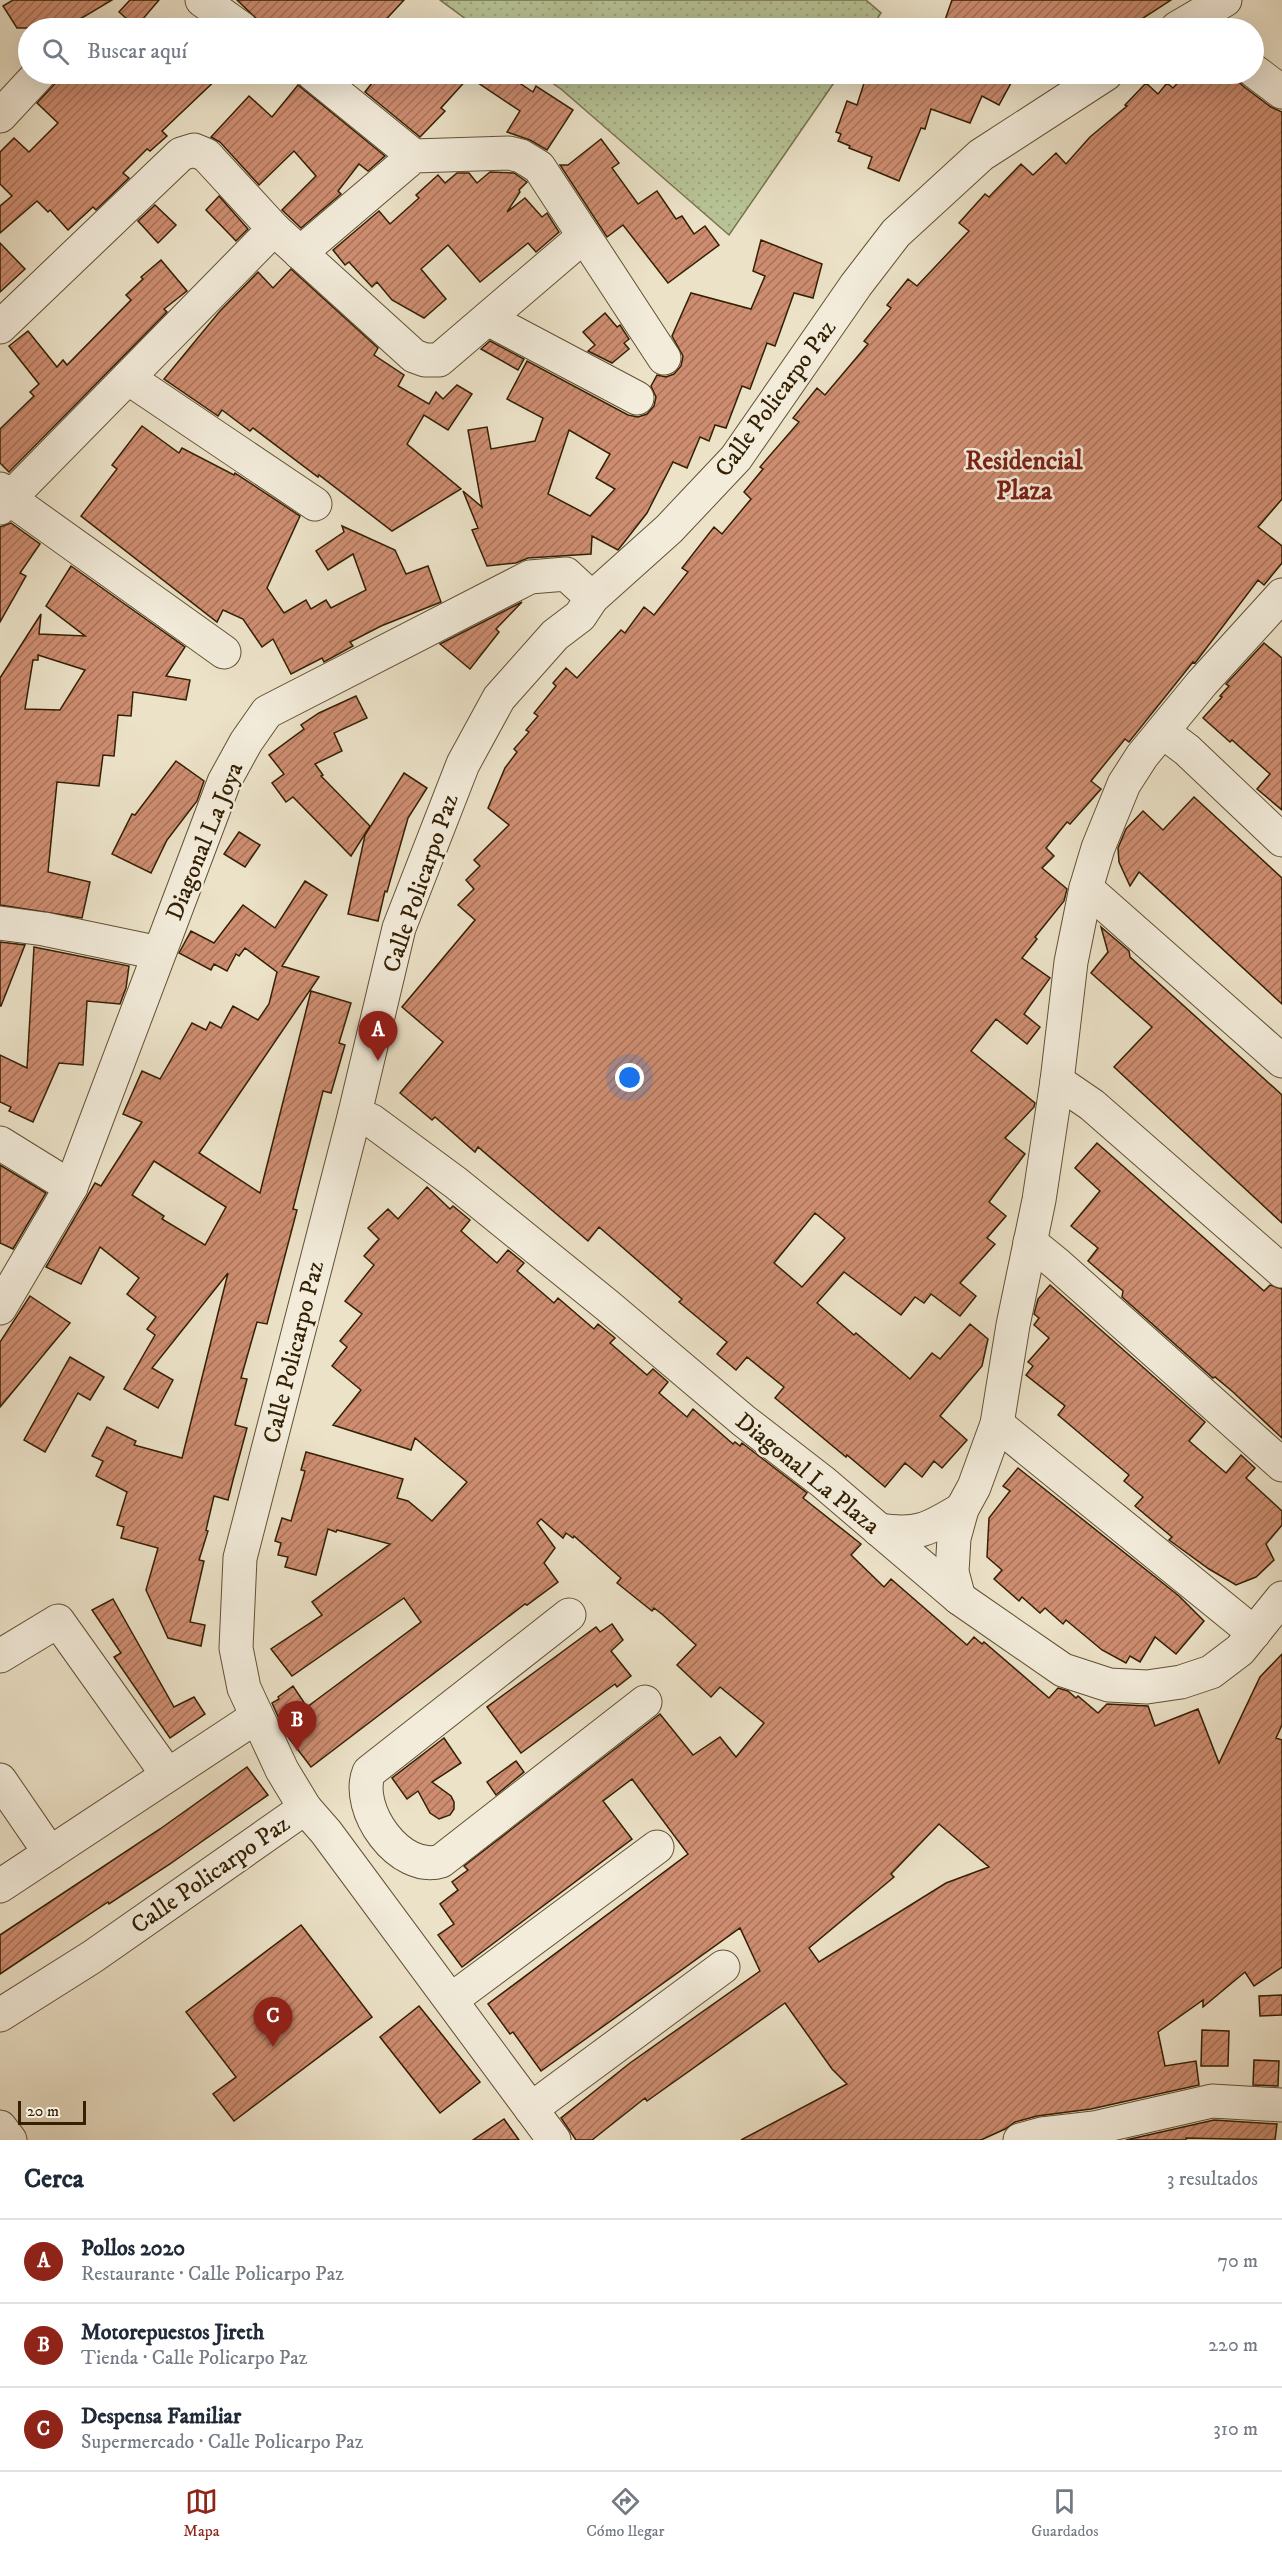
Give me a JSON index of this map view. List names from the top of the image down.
{
  "streets": {
    "street": ["Calle Policarpo Paz", "Diagonal La Joya", "Diagonal La Plaza"]
  },
  "crossings": [
    ["Calle Policarpo Paz", "Diagonal La Joya"],
    ["Calle Policarpo Paz", "Diagonal La Plaza"]
  ],
  "districts": ["Residencial Plaza"],
  "scale_bar": "20 m",
  "page": {
    "search": "Buscar aquí",
    "pins": ["A", "B", "C"],
    "scale": "20 m",
    "heading": ["Cerca", "3 resultados"],
    "list": [
      {
        "mark": "A",
        "name": "Pollos 2020",
        "note": "Restaurante · Calle Policarpo Paz",
        "value": "70 m"
      },
      {
        "mark": "B",
        "name": "Motorepuestos Jireth",
        "note": "Tienda · Calle Policarpo Paz",
        "value": "220 m"
      },
      {
        "mark": "C",
        "name": "Despensa Familiar",
        "note": "Supermercado · Calle Policarpo Paz",
        "value": "310 m"
      }
    ],
    "nav": ["Mapa", "Cómo llegar", "Guardados"]
  }
}
